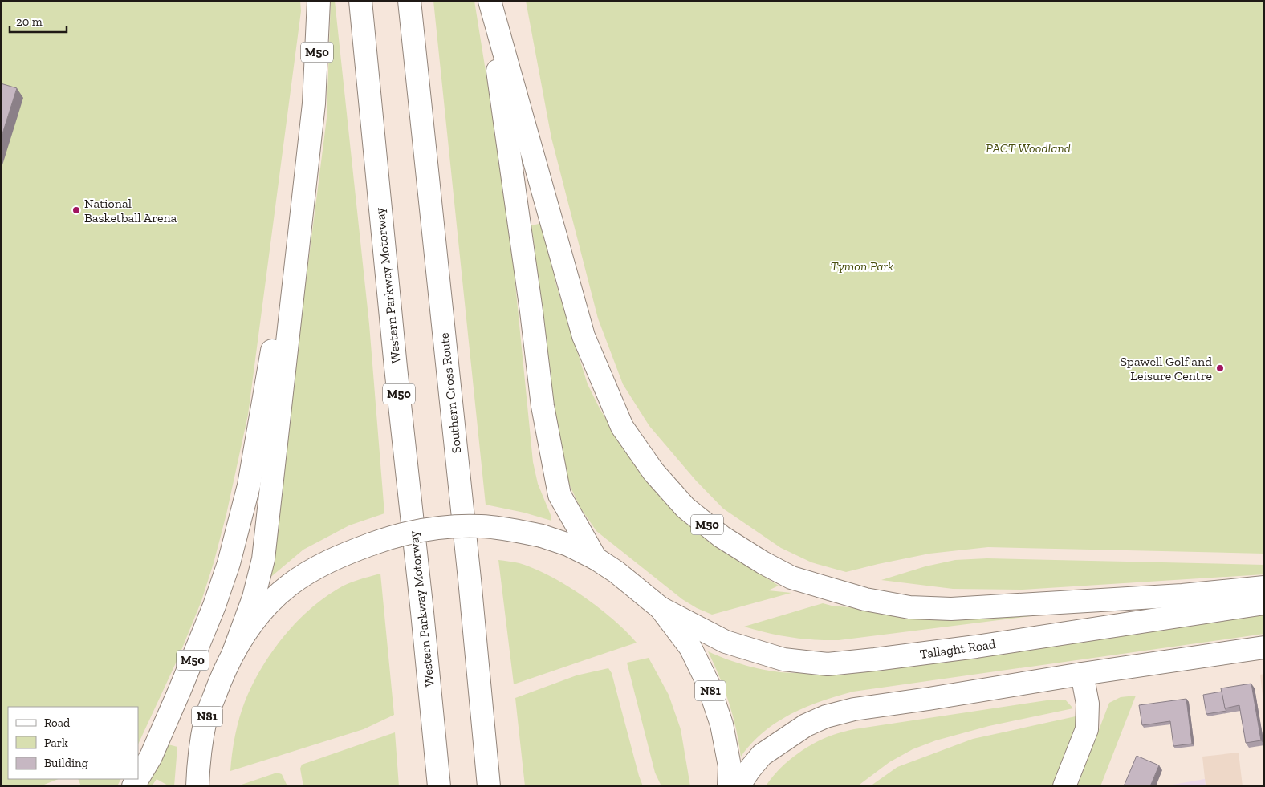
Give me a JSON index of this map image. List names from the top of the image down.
{
  "streets": {
    "main road": [
      "M50",
      "Western Parkway Motorway",
      "Southern Cross Route",
      "Tallaght Road",
      "N81"
    ]
  },
  "crossings": [
    ["M50", "N81"],
    ["Tallaght Road", "N81"]
  ],
  "parks": ["PACT Woodland", "Tymon Park"],
  "places": ["National Basketball Arena", "Spawell Golf and Leisure Centre"],
  "legend": ["Road", "Park", "Building"],
  "scale_bar": "20 m"
}
